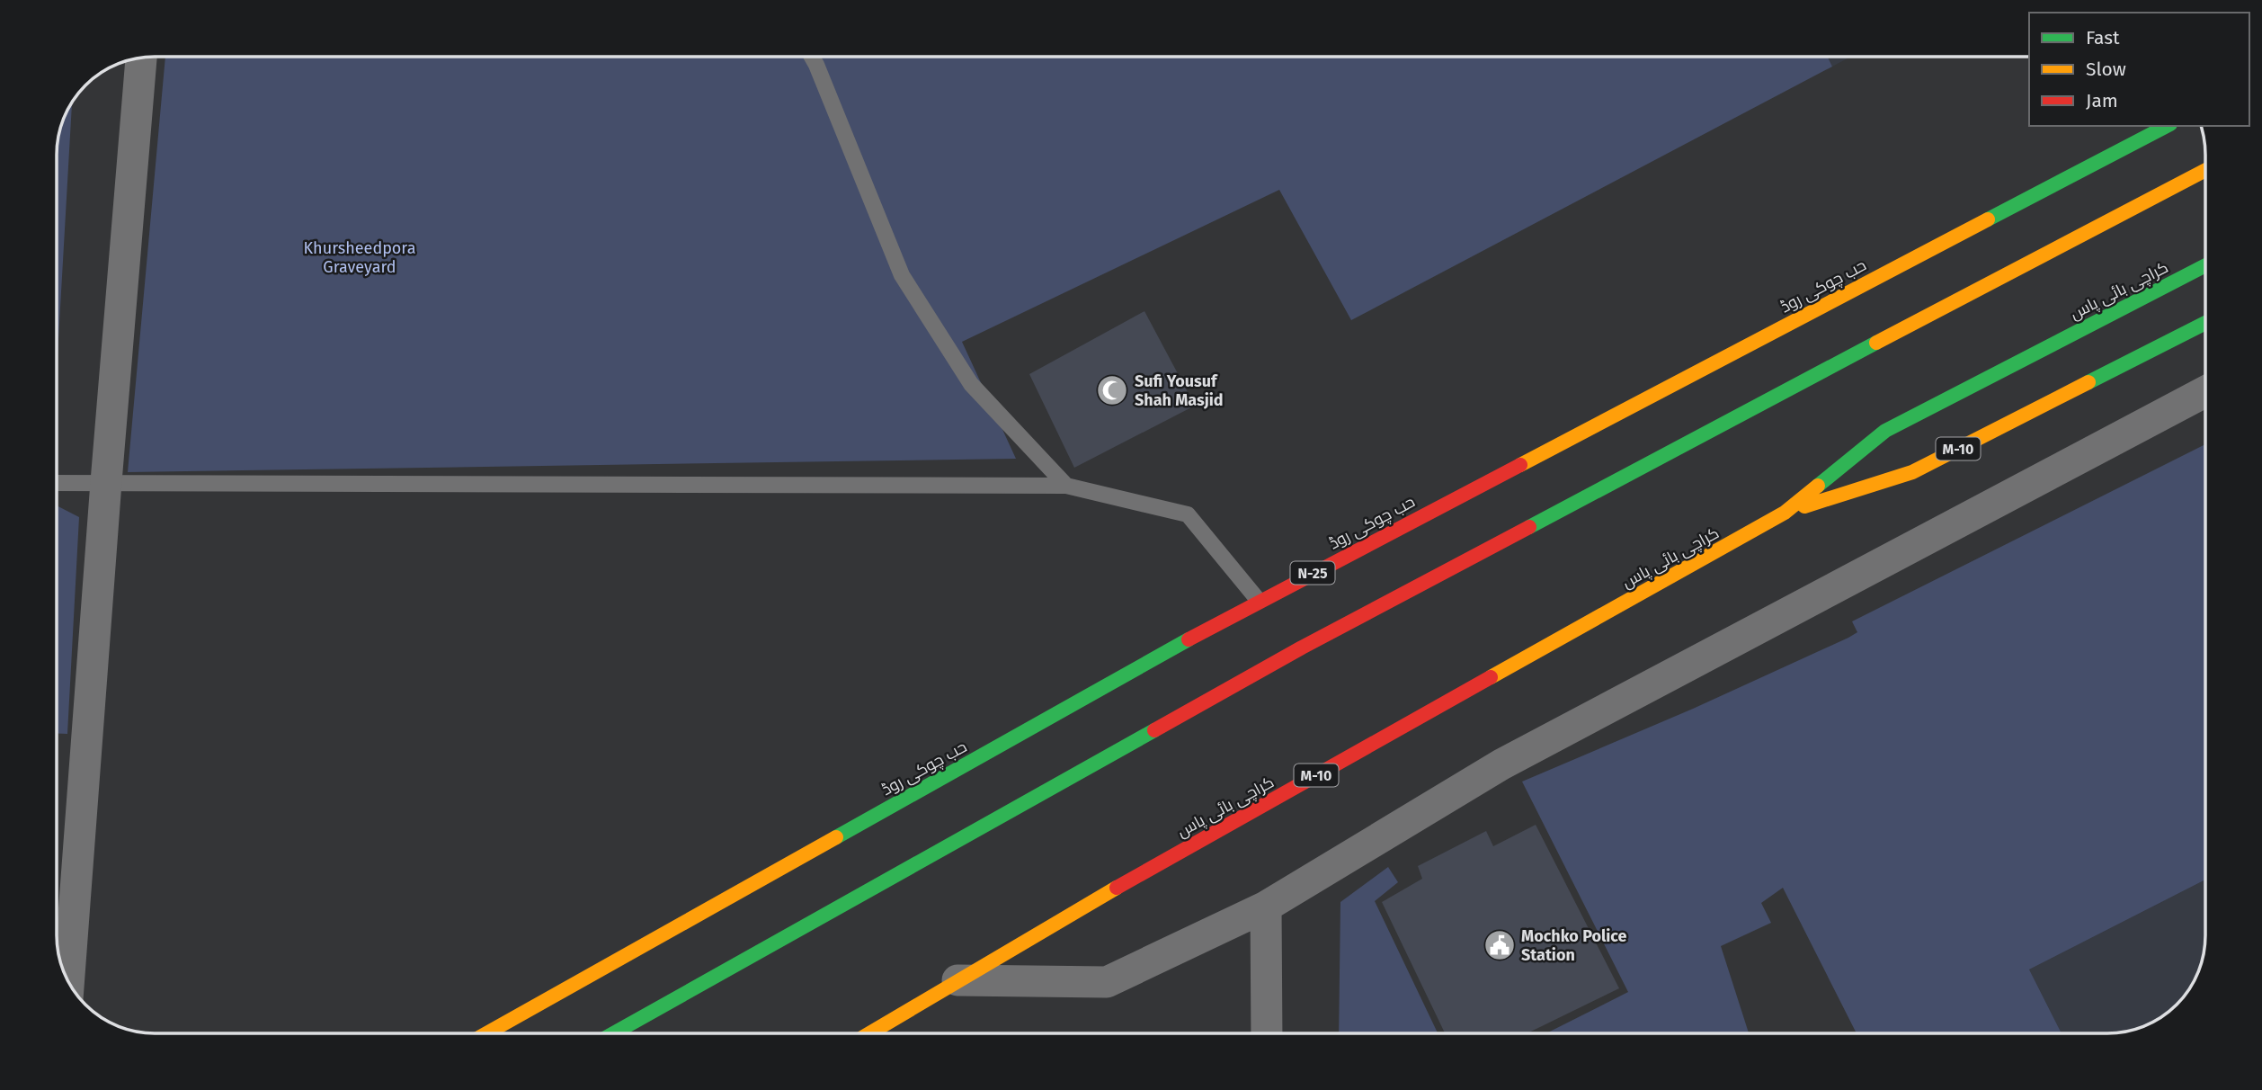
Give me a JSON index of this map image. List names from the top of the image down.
{
  "streets": {
    "highway": [
      "حب چوکی روڈ",
      "کراچی بائی پاس",
      "M-10",
      "N-25"
    ]
  },
  "parks": ["Khursheedpora Graveyard"],
  "places": {
    "mosque": ["Sufi Yousuf Shah Masjid"],
    "public building": ["Mochko Police Station"]
  },
  "legend": ["Fast", "Slow", "Jam"]
}
